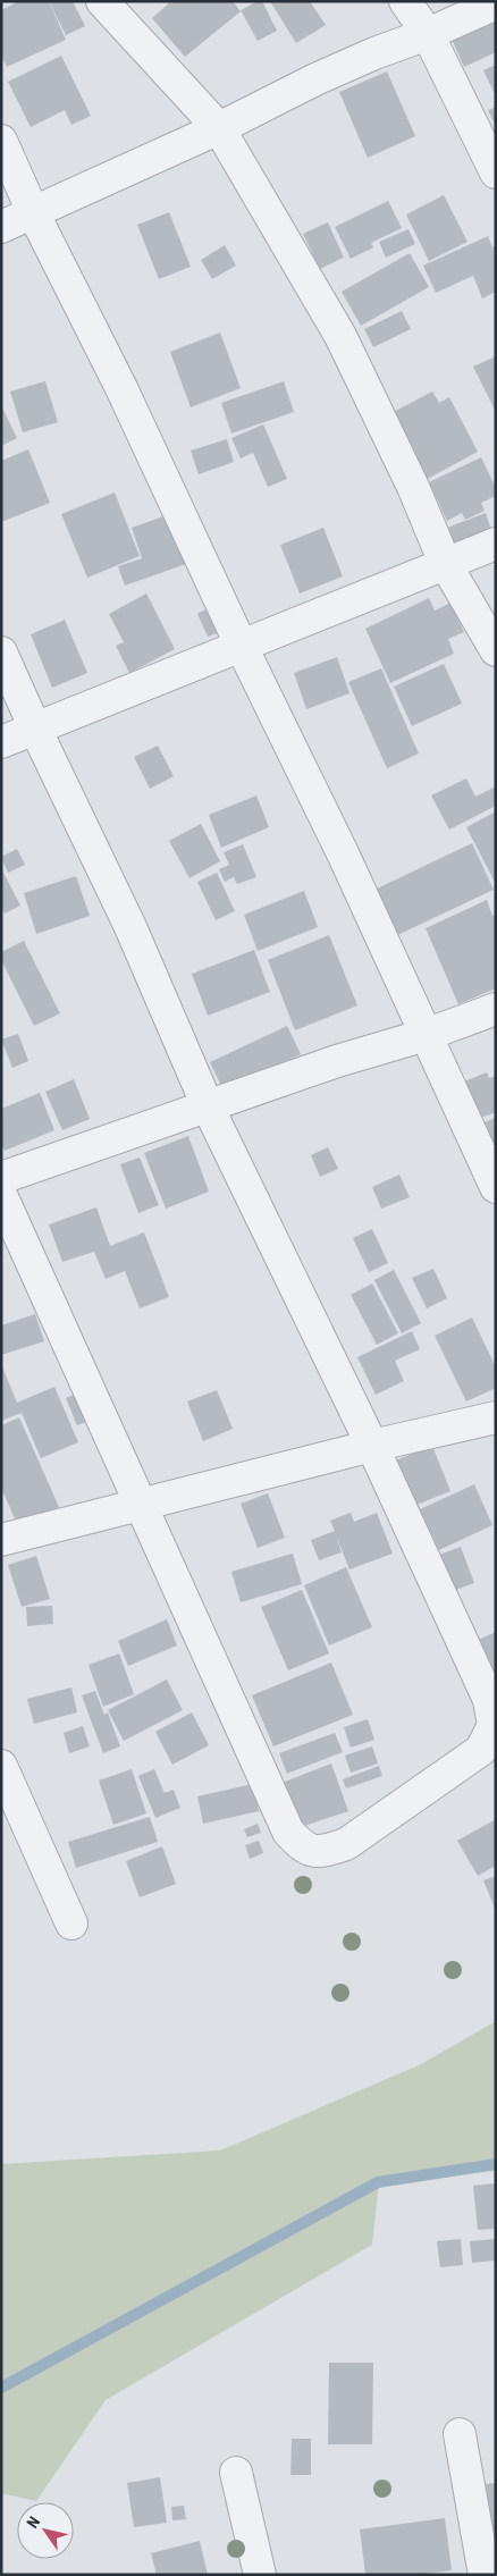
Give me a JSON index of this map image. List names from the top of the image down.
{
  "north": "top left"
}
